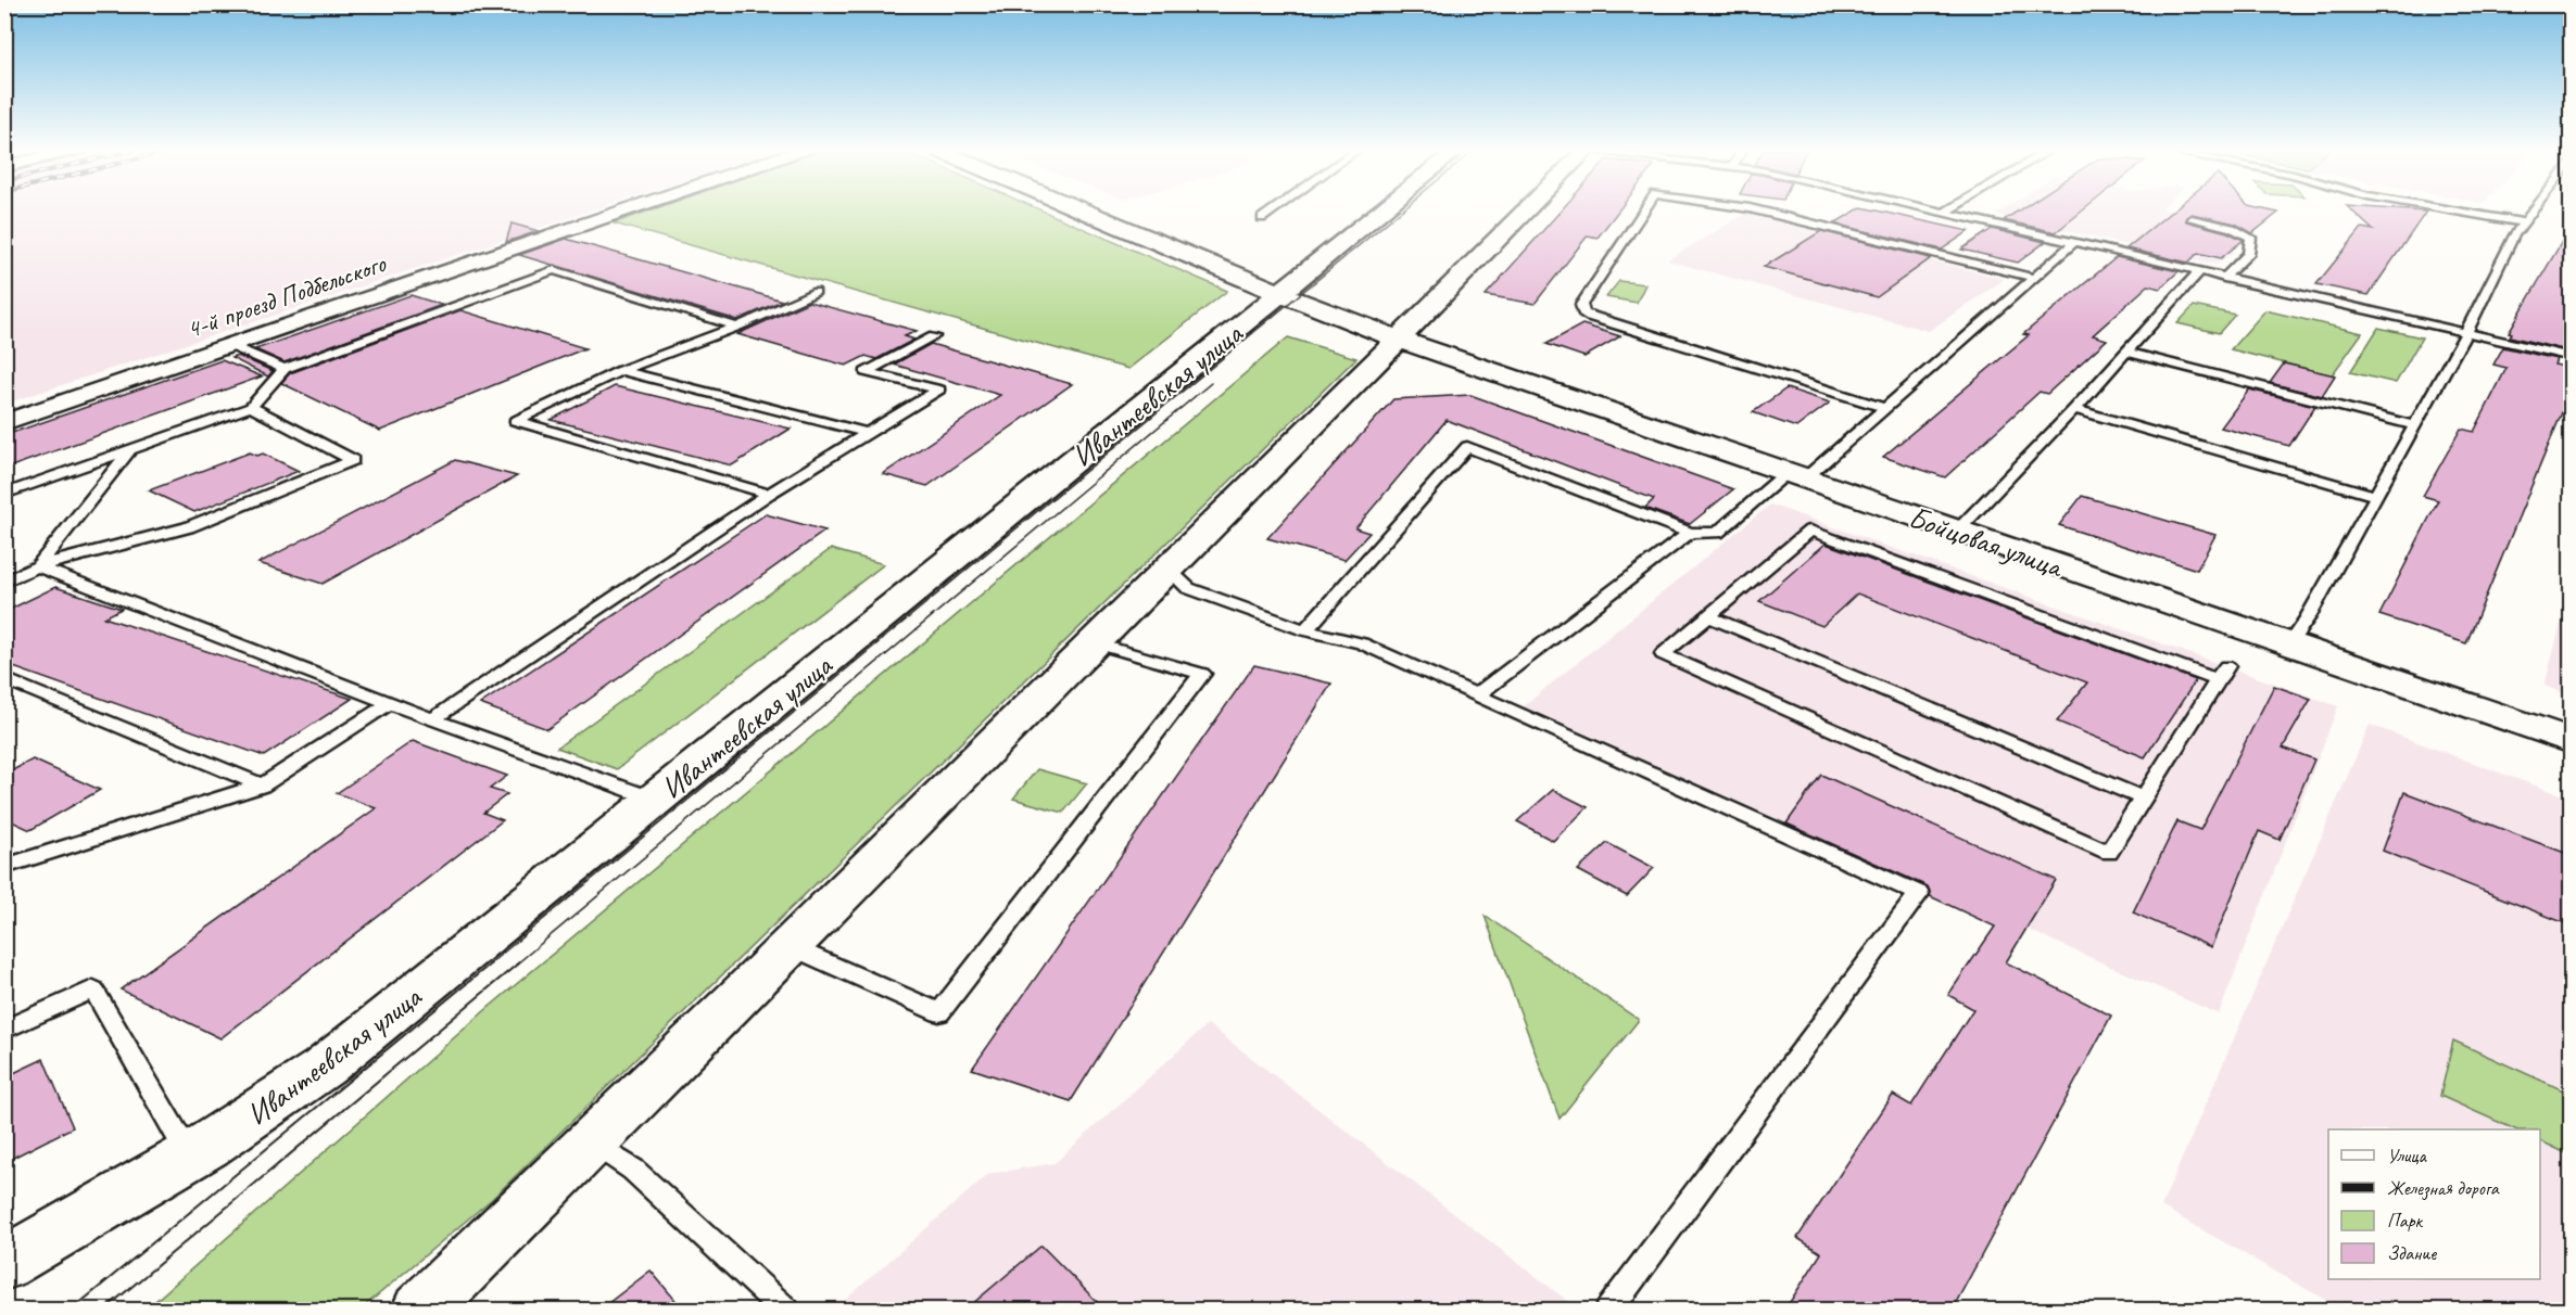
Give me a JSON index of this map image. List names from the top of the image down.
{
  "streets": {
    "street": ["4-й проезд Подбельского", "Ивантеевская улица", "Бойцовая улица"]
  },
  "crossings": [
    ["Ивантеевская улица", "Бойцовая улица"]
  ],
  "legend": [
    "Улица",
    "Железная дорога",
    "Парк",
    "Здание"
  ]
}
